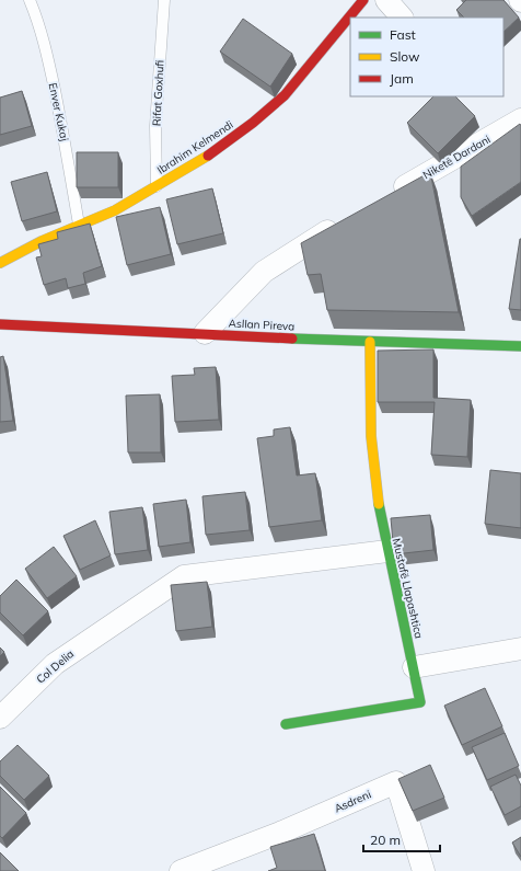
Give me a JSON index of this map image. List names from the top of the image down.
{
  "streets": {
    "street": [
      "Ibrahim Kelmendi",
      "Niketë Dardani",
      "Asllan Pireva",
      "Mustafë Llapashtica",
      "Col Delia",
      "Asdreni"
    ],
    "lane": ["Rifat Goxhufi", "Enver Kukaj"]
  },
  "crossings": [
    ["Rifat Goxhufi", "Ibrahim Kelmendi"],
    ["Enver Kukaj", "Ibrahim Kelmendi"],
    ["Asllan Pireva", "Mustafë Llapashtica"],
    ["Mustafë Llapashtica", "Col Delia"]
  ],
  "legend": ["Fast", "Slow", "Jam"],
  "scale_bar": "20 m"
}
